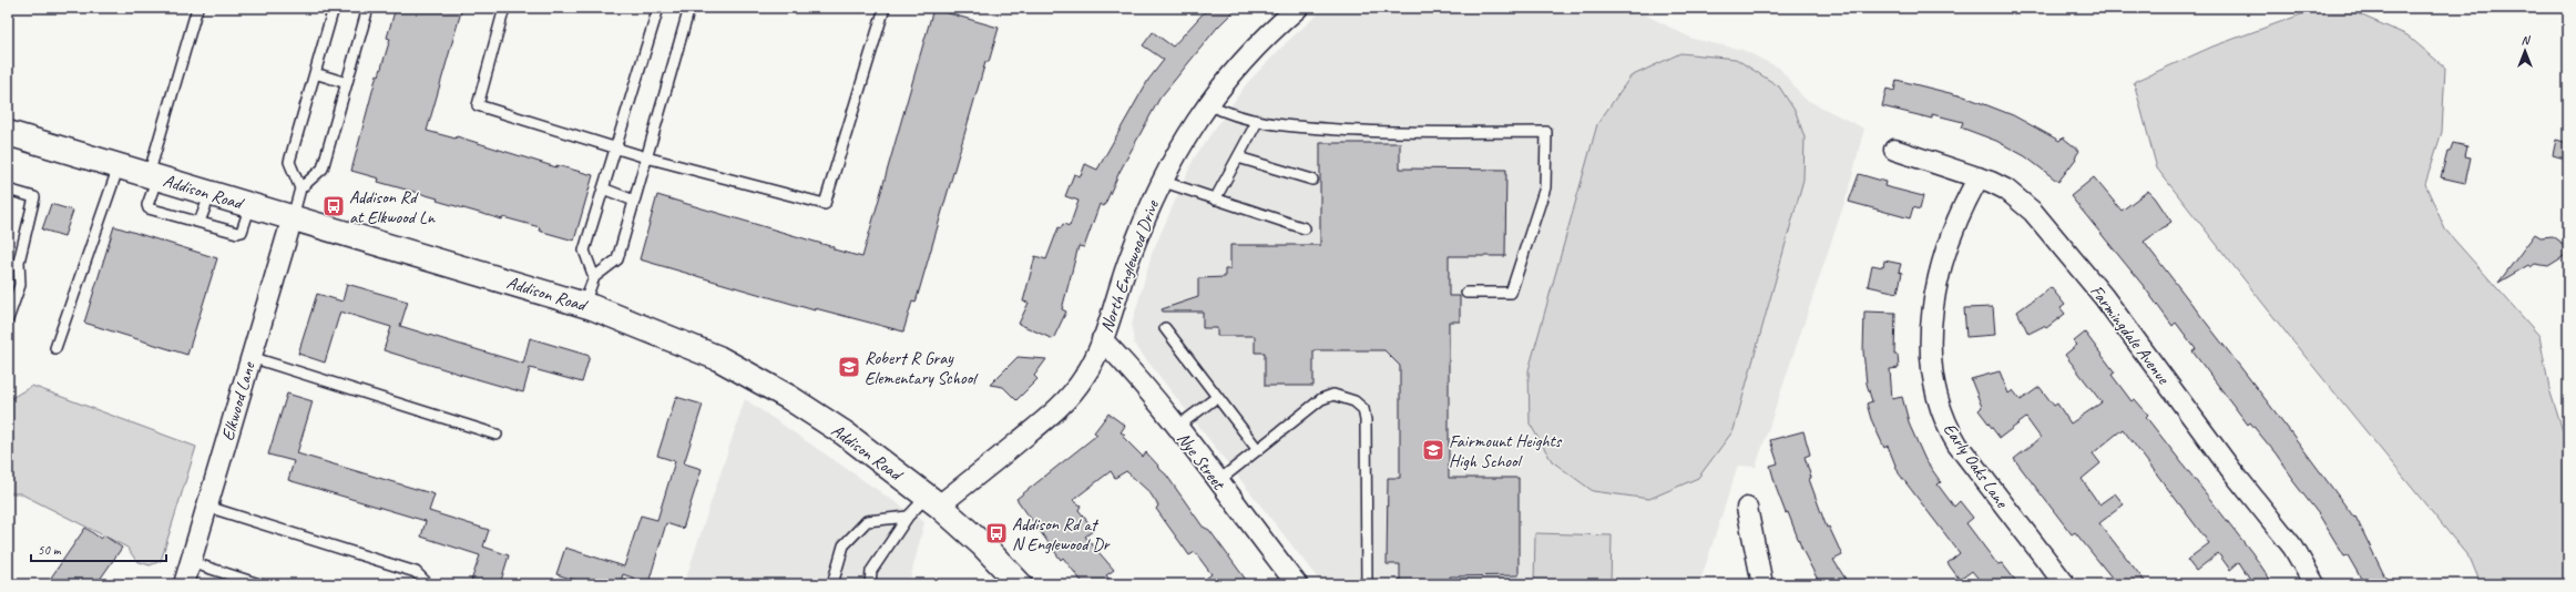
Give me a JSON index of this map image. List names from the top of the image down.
{
  "streets": {
    "street": [
      "Addison Road",
      "North Englewood Drive",
      "Farmingdale Avenue",
      "Elkwood Lane",
      "Nye Street",
      "Early Oaks Lane"
    ]
  },
  "crossings": [
    ["Addison Road", "North Englewood Drive"],
    ["Addison Road", "Elkwood Lane"],
    ["North Englewood Drive", "Nye Street"],
    ["Farmingdale Avenue", "Early Oaks Lane"]
  ],
  "places": {
    "bus stop": ["Addison Rd at Elkwood Ln", "Addison Rd at N Englewood Dr"],
    "school or university": ["Robert R Gray Elementary School", "Fairmount Heights High School"]
  },
  "scale_bar": "50 m",
  "north": "top"
}
